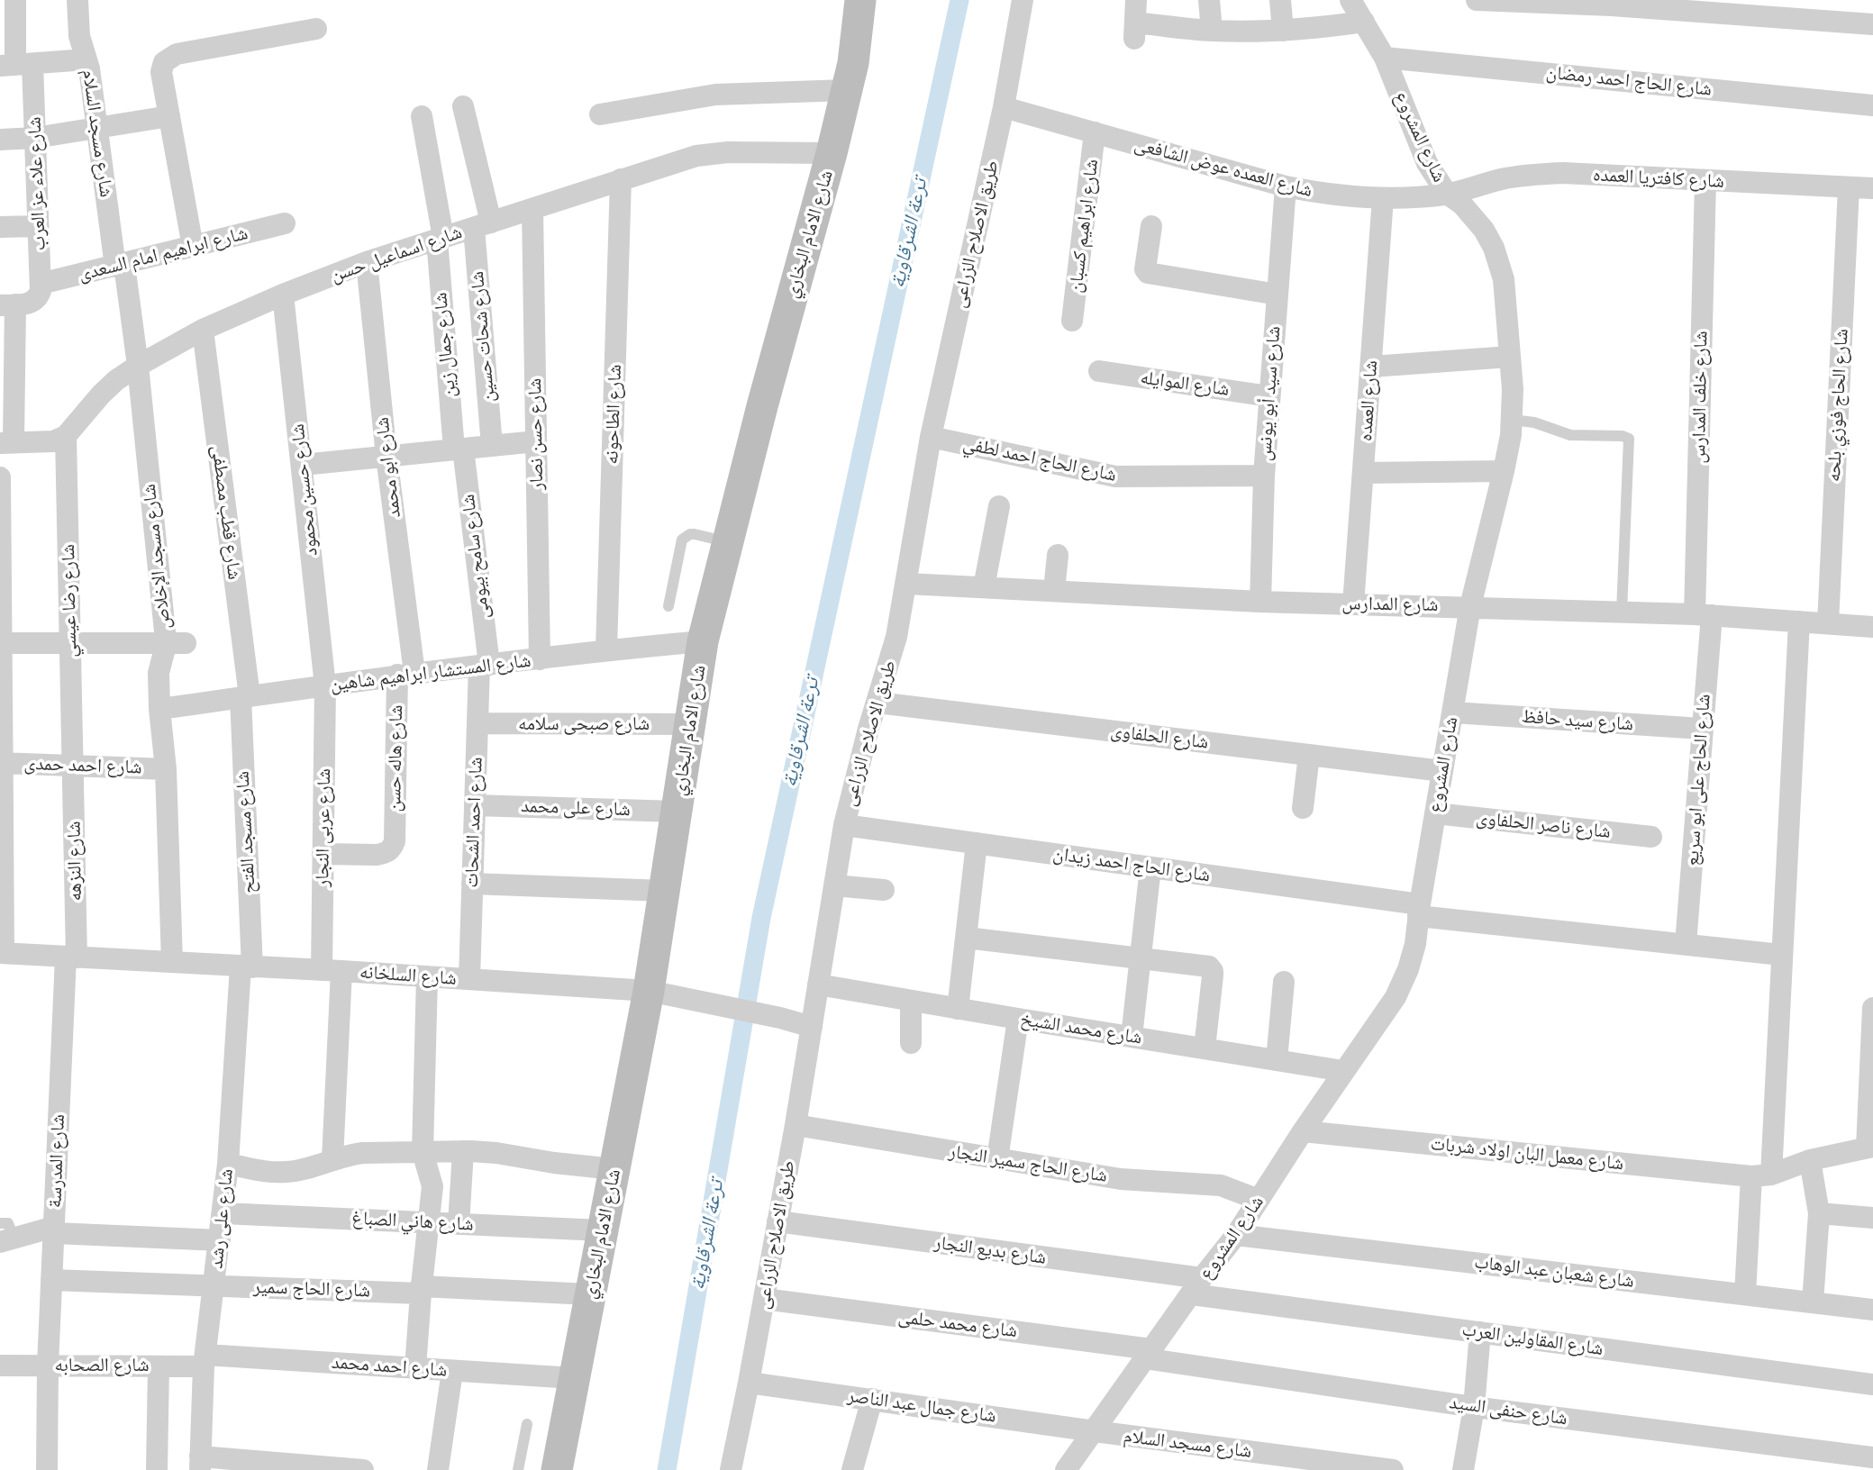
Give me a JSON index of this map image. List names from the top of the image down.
{
  "streets": {
    "street": [
      "شارع الحاج احمد رمضان",
      "شارع مسجد السلام",
      "شارع المشروع",
      "شارع العمده عوض الشافعى",
      "شارع كافتريا العمده",
      "شارع علاء عز العرب",
      "شارع ابراهيم كسبان",
      "شارع الامام البخاري",
      "طريق الاصلاح الزراعى",
      "شارع ابراهيم امام السعدى",
      "شارع اسماعيل حسن",
      "شارع شحات حسين",
      "شارع جمال زين",
      "شارع الموايله",
      "شارع سيد أبو يونس",
      "شارع خلف المدارس",
      "شارع العمده",
      "شارع الحاج فوزي بلحه",
      "شارع الطاحونه",
      "شارع حسن نصار",
      "شارع الحاج احمد لطفي",
      "شارع ابو محمد",
      "شارع حسين محمود",
      "شارع قطب مصطفى",
      "شارع مسجد الإخلاص",
      "شارع سامح بيومى",
      "شارع رضا عيسي",
      "شارع المدارس",
      "شارع المستشار ابراهيم شاهين",
      "شارع سيد حافظ",
      "شارع صبحى سلامه",
      "شارع الحلفاوى",
      "شارع هاله حسن",
      "شارع احمد حمدى",
      "شارع الحاج على ابو سريع",
      "شارع على محمد",
      "شارع احمد الشحات",
      "شارع ناصر الحلفاوى",
      "شارع عربى النجار",
      "شارع مسجد الفتح",
      "شارع النزهه",
      "شارع الحاج احمد زيدان",
      "شارع السلخانه",
      "شارع محمد الشيخ",
      "شارع معمل البان اولاد شربات",
      "شارع المدرسة",
      "شارع الحاج سمير النجار",
      "شارع على رشد",
      "شارع هاني الصباغ",
      "شارع بديع النجار",
      "شارع شعبان عبد الوهاب",
      "شارع الحاج سمير",
      "شارع محمد حلمى",
      "شارع المقاولين العرب",
      "شارع الصحابه",
      "شارع احمد محمد",
      "شارع جمال عبد الناصر",
      "شارع حنفى السيد"
    ]
  },
  "crossings": [
    ["شارع الحاج احمد رمضان", "شارع المشروع"],
    ["شارع مسجد السلام", "شارع المشروع"],
    ["شارع مسجد السلام", "شارع ابراهيم امام السعدى"],
    ["شارع مسجد السلام", "شارع مسجد الإخلاص"],
    ["شارع مسجد السلام", "شارع جمال عبد الناصر"],
    ["شارع المشروع", "شارع العمده عوض الشافعى"],
    ["شارع المشروع", "شارع كافتريا العمده"],
    ["شارع المشروع", "شارع المدارس"],
    ["شارع المشروع", "شارع سيد حافظ"],
    ["شارع المشروع", "شارع الحلفاوى"],
    ["شارع المشروع", "شارع ناصر الحلفاوى"],
    ["شارع المشروع", "شارع الحاج احمد زيدان"],
    ["شارع المشروع", "شارع محمد الشيخ"],
    ["شارع المشروع", "شارع معمل البان اولاد شربات"],
    ["شارع المشروع", "شارع الحاج سمير النجار"],
    ["شارع المشروع", "شارع بديع النجار"],
    ["شارع المشروع", "شارع شعبان عبد الوهاب"],
    ["شارع المشروع", "شارع محمد حلمى"],
    ["شارع المشروع", "شارع المقاولين العرب"],
    ["شارع المشروع", "شارع جمال عبد الناصر"],
    ["شارع المشروع", "شارع حنفى السيد"],
    ["شارع العمده عوض الشافعى", "شارع كافتريا العمده"],
    ["شارع العمده عوض الشافعى", "شارع ابراهيم كسبان"],
    ["شارع العمده عوض الشافعى", "طريق الاصلاح الزراعى"],
    ["شارع العمده عوض الشافعى", "شارع سيد أبو يونس"],
    ["شارع العمده عوض الشافعى", "شارع العمده"],
    ["شارع كافتريا العمده", "شارع خلف المدارس"],
    ["شارع كافتريا العمده", "شارع الحاج فوزي بلحه"],
    ["شارع علاء عز العرب", "شارع ابراهيم امام السعدى"],
    ["شارع الامام البخاري", "شارع اسماعيل حسن"],
    ["شارع الامام البخاري", "شارع المستشار ابراهيم شاهين"],
    ["شارع الامام البخاري", "شارع صبحى سلامه"],
    ["شارع الامام البخاري", "شارع على محمد"],
    ["شارع الامام البخاري", "شارع السلخانه"],
    ["شارع الامام البخاري", "شارع هاني الصباغ"],
    ["شارع الامام البخاري", "شارع الحاج سمير"],
    ["شارع الامام البخاري", "شارع احمد محمد"],
    ["طريق الاصلاح الزراعى", "شارع الحاج احمد لطفي"],
    ["طريق الاصلاح الزراعى", "شارع المدارس"],
    ["طريق الاصلاح الزراعى", "شارع الحلفاوى"],
    ["طريق الاصلاح الزراعى", "شارع الحاج احمد زيدان"],
    ["طريق الاصلاح الزراعى", "شارع السلخانه"],
    ["طريق الاصلاح الزراعى", "شارع محمد الشيخ"],
    ["طريق الاصلاح الزراعى", "شارع الحاج سمير النجار"],
    ["طريق الاصلاح الزراعى", "شارع بديع النجار"],
    ["طريق الاصلاح الزراعى", "شارع محمد حلمى"],
    ["طريق الاصلاح الزراعى", "شارع جمال عبد الناصر"],
    ["شارع ابراهيم امام السعدى", "شارع مسجد الإخلاص"],
    ["شارع اسماعيل حسن", "شارع شحات حسين"],
    ["شارع اسماعيل حسن", "شارع جمال زين"],
    ["شارع اسماعيل حسن", "شارع الطاحونه"],
    ["شارع اسماعيل حسن", "شارع حسن نصار"],
    ["شارع اسماعيل حسن", "شارع ابو محمد"],
    ["شارع اسماعيل حسن", "شارع حسين محمود"],
    ["شارع اسماعيل حسن", "شارع قطب مصطفى"],
    ["شارع اسماعيل حسن", "شارع مسجد الإخلاص"],
    ["شارع اسماعيل حسن", "شارع رضا عيسي"],
    ["شارع جمال زين", "شارع سامح بيومى"],
    ["شارع الموايله", "شارع سيد أبو يونس"],
    ["شارع سيد أبو يونس", "شارع الحاج احمد لطفي"],
    ["شارع سيد أبو يونس", "شارع المدارس"],
    ["شارع خلف المدارس", "شارع المدارس"],
    ["شارع خلف المدارس", "شارع الحاج على ابو سريع"],
    ["شارع العمده", "شارع المدارس"],
    ["شارع الحاج فوزي بلحه", "شارع المدارس"],
    ["شارع الطاحونه", "شارع المستشار ابراهيم شاهين"],
    ["شارع حسن نصار", "شارع المستشار ابراهيم شاهين"],
    ["شارع ابو محمد", "شارع المستشار ابراهيم شاهين"],
    ["شارع ابو محمد", "شارع هاله حسن"],
    ["شارع حسين محمود", "شارع المستشار ابراهيم شاهين"],
    ["شارع حسين محمود", "شارع عربى النجار"],
    ["شارع قطب مصطفى", "شارع المستشار ابراهيم شاهين"],
    ["شارع قطب مصطفى", "شارع مسجد الفتح"],
    ["شارع مسجد الإخلاص", "شارع المستشار ابراهيم شاهين"],
    ["شارع مسجد الإخلاص", "شارع احمد حمدى"],
    ["شارع مسجد الإخلاص", "شارع السلخانه"],
    ["شارع سامح بيومى", "شارع المستشار ابراهيم شاهين"],
    ["شارع سامح بيومى", "شارع احمد الشحات"],
    ["شارع رضا عيسي", "شارع احمد حمدى"],
    ["شارع رضا عيسي", "شارع النزهه"],
    ["شارع المدارس", "شارع الحاج على ابو سريع"],
    ["شارع المستشار ابراهيم شاهين", "شارع هاله حسن"],
    ["شارع المستشار ابراهيم شاهين", "شارع احمد الشحات"],
    ["شارع المستشار ابراهيم شاهين", "شارع عربى النجار"],
    ["شارع المستشار ابراهيم شاهين", "شارع مسجد الفتح"],
    ["شارع سيد حافظ", "شارع الحاج على ابو سريع"],
    ["شارع صبحى سلامه", "شارع احمد الشحات"],
    ["شارع هاله حسن", "شارع عربى النجار"],
    ["شارع احمد حمدى", "شارع النزهه"],
    ["شارع الحاج على ابو سريع", "شارع الحاج احمد زيدان"],
    ["شارع على محمد", "شارع احمد الشحات"],
    ["شارع احمد الشحات", "شارع السلخانه"],
    ["شارع عربى النجار", "شارع السلخانه"],
    ["شارع مسجد الفتح", "شارع السلخانه"],
    ["شارع مسجد الفتح", "شارع على رشد"],
    ["شارع النزهه", "شارع السلخانه"],
    ["شارع النزهه", "شارع المدرسة"],
    ["شارع السلخانه", "شارع المدرسة"],
    ["شارع السلخانه", "شارع على رشد"],
    ["شارع المدرسة", "شارع الحاج سمير"],
    ["شارع المدرسة", "شارع الصحابه"],
    ["شارع على رشد", "شارع هاني الصباغ"],
    ["شارع على رشد", "شارع الحاج سمير"],
    ["شارع على رشد", "شارع الصحابه"],
    ["شارع على رشد", "شارع احمد محمد"],
    ["شارع بديع النجار", "شارع المقاولين العرب"],
    ["شارع محمد حلمى", "شارع حنفى السيد"],
    ["شارع الصحابه", "شارع احمد محمد"]
  ],
  "water": ["ترعة الشرقاوية"]
}
